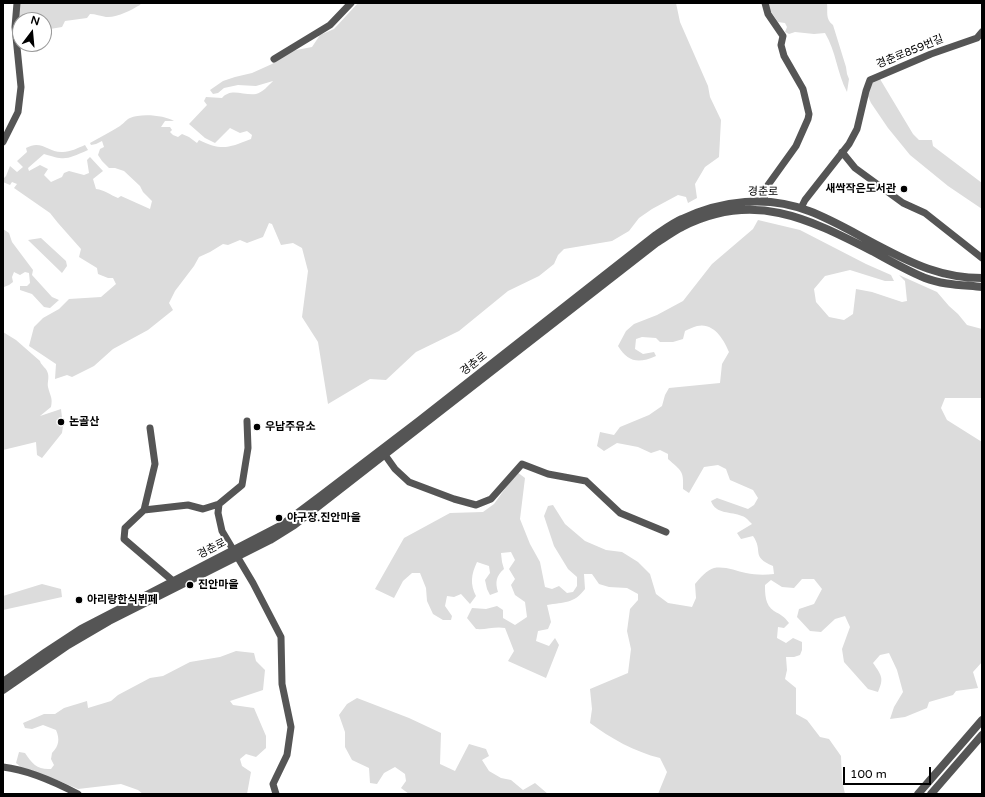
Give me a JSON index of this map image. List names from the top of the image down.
{
  "streets": {
    "street": ["경춘로859번길", "경춘로"]
  },
  "crossings": [
    ["경춘로859번길", "경춘로"]
  ],
  "places": [
    "새싹작은도서관",
    "논골산",
    "우남주유소",
    "야구장.진안마을",
    "진안마을",
    "아리랑한식뷔페"
  ],
  "scale_bar": "100 m",
  "north": "top"
}
